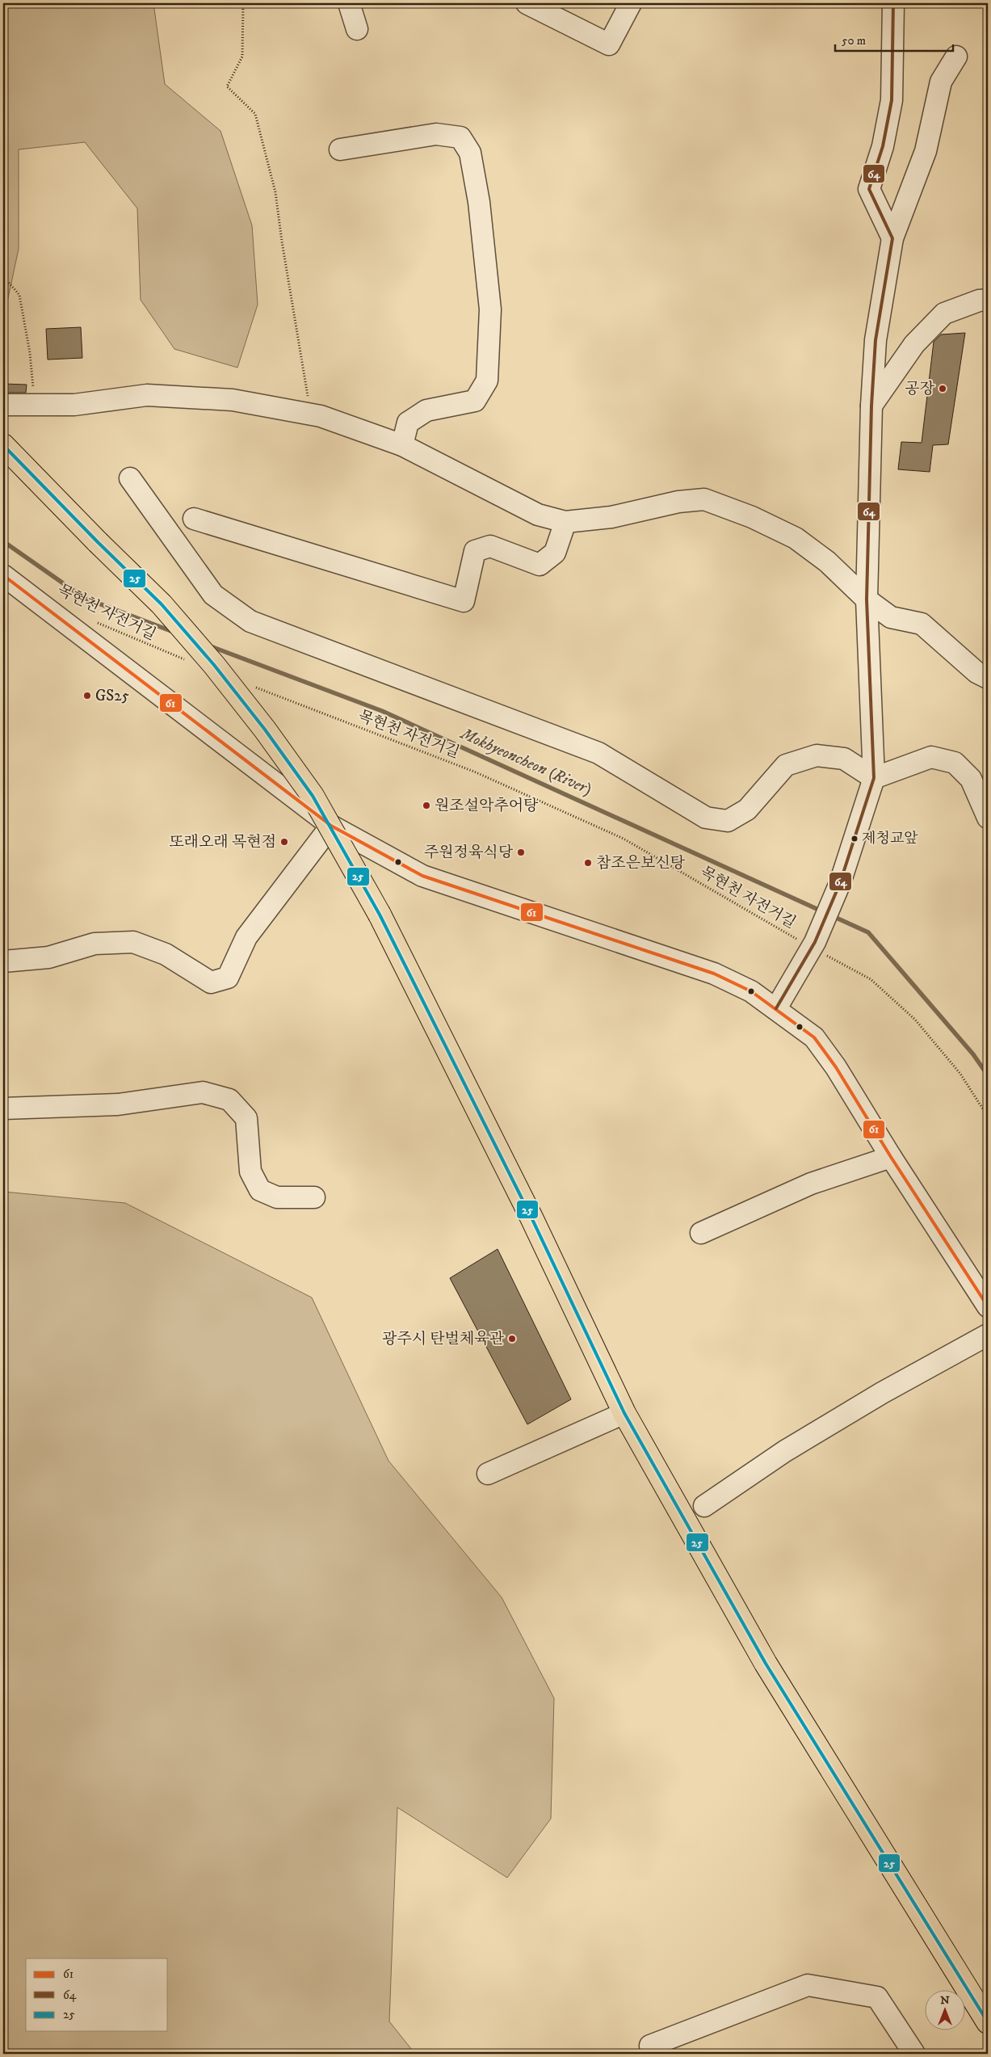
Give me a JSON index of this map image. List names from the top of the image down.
{
  "streets": {
    "path": ["목현천 자전거길"]
  },
  "water": ["Mokhyeoncheon (River)"],
  "places": [
    "공장",
    "GS25",
    "원조설악추어탕",
    "제청교앞",
    "또래오래 목현점",
    "주원정육식당",
    "참조은보신탕",
    "광주시 탄벌체육관"
  ],
  "lines": ["transit line 64", "transit line 25", "transit line 61"],
  "legend": ["61", "64", "25"],
  "scale_bar": "50 m",
  "north": "top"
}
